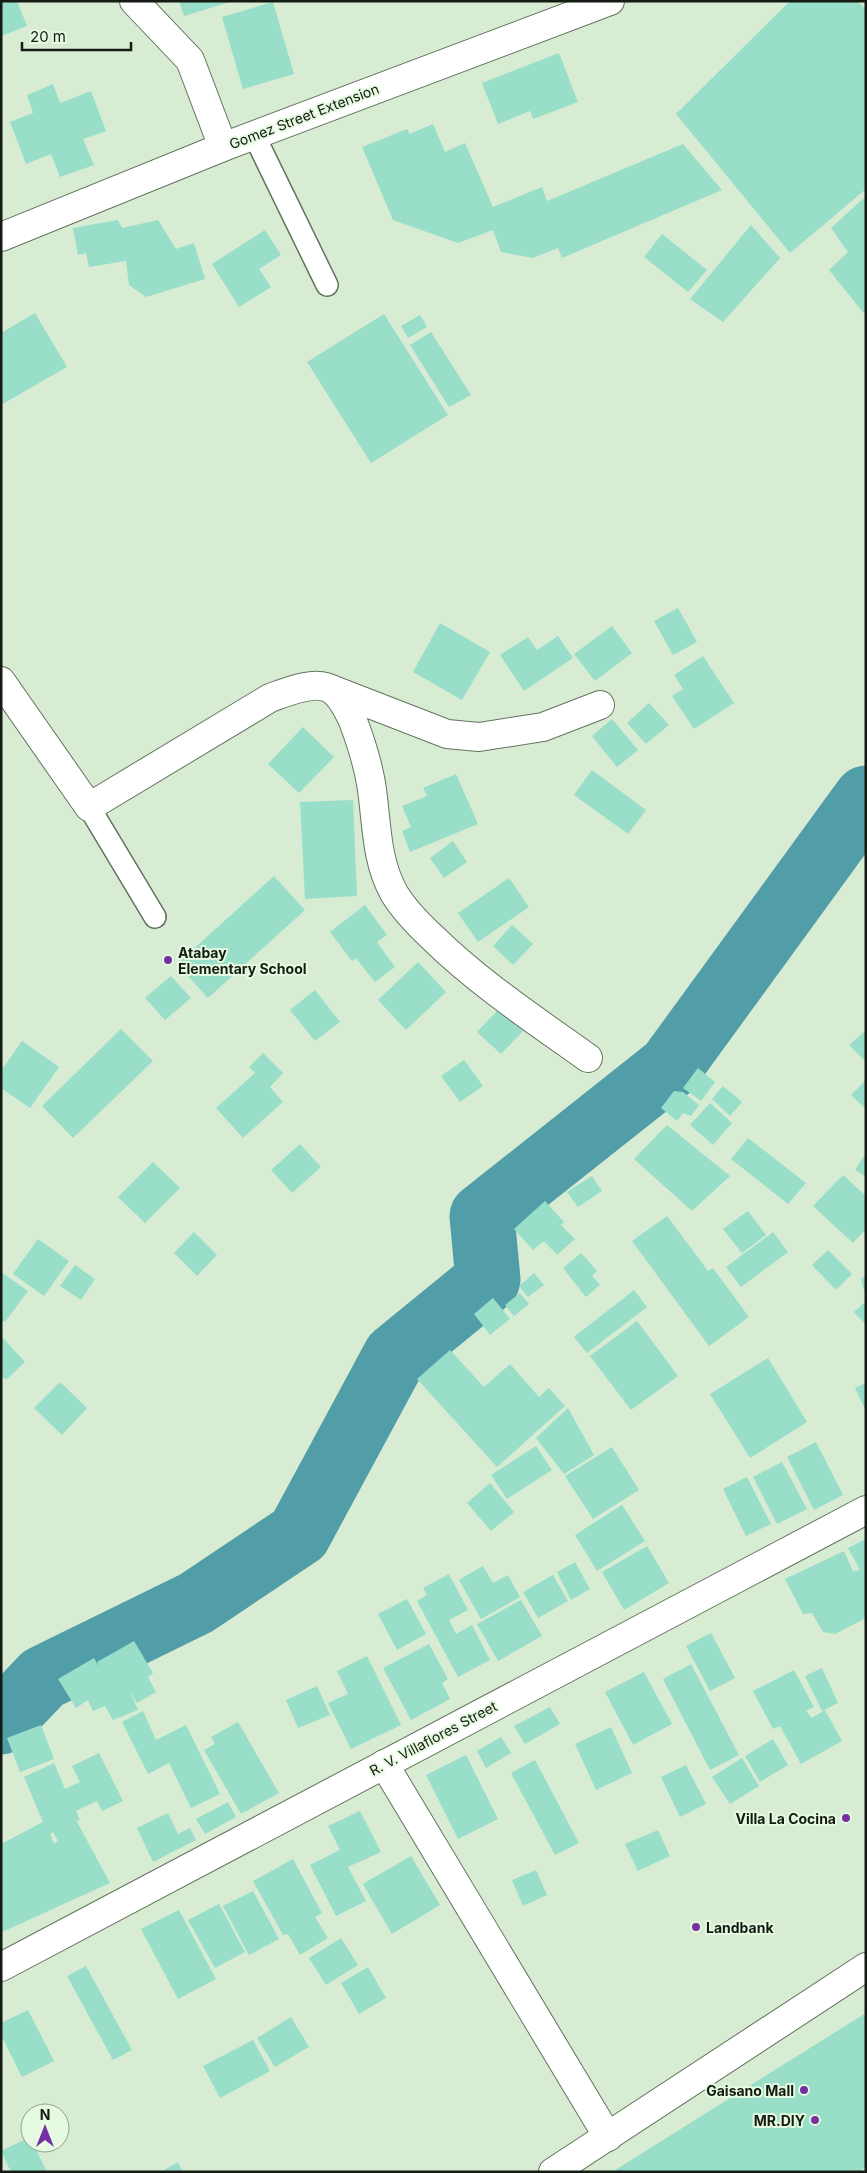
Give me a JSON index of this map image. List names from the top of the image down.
{
  "streets": {
    "street": ["Gomez Street Extension", "R. V. Villaflores Street"]
  },
  "places": [
    "Atabay Elementary School",
    "Villa La Cocina",
    "Landbank",
    "Gaisano Mall",
    "MR.DIY"
  ],
  "scale_bar": "20 m",
  "north": "top"
}
